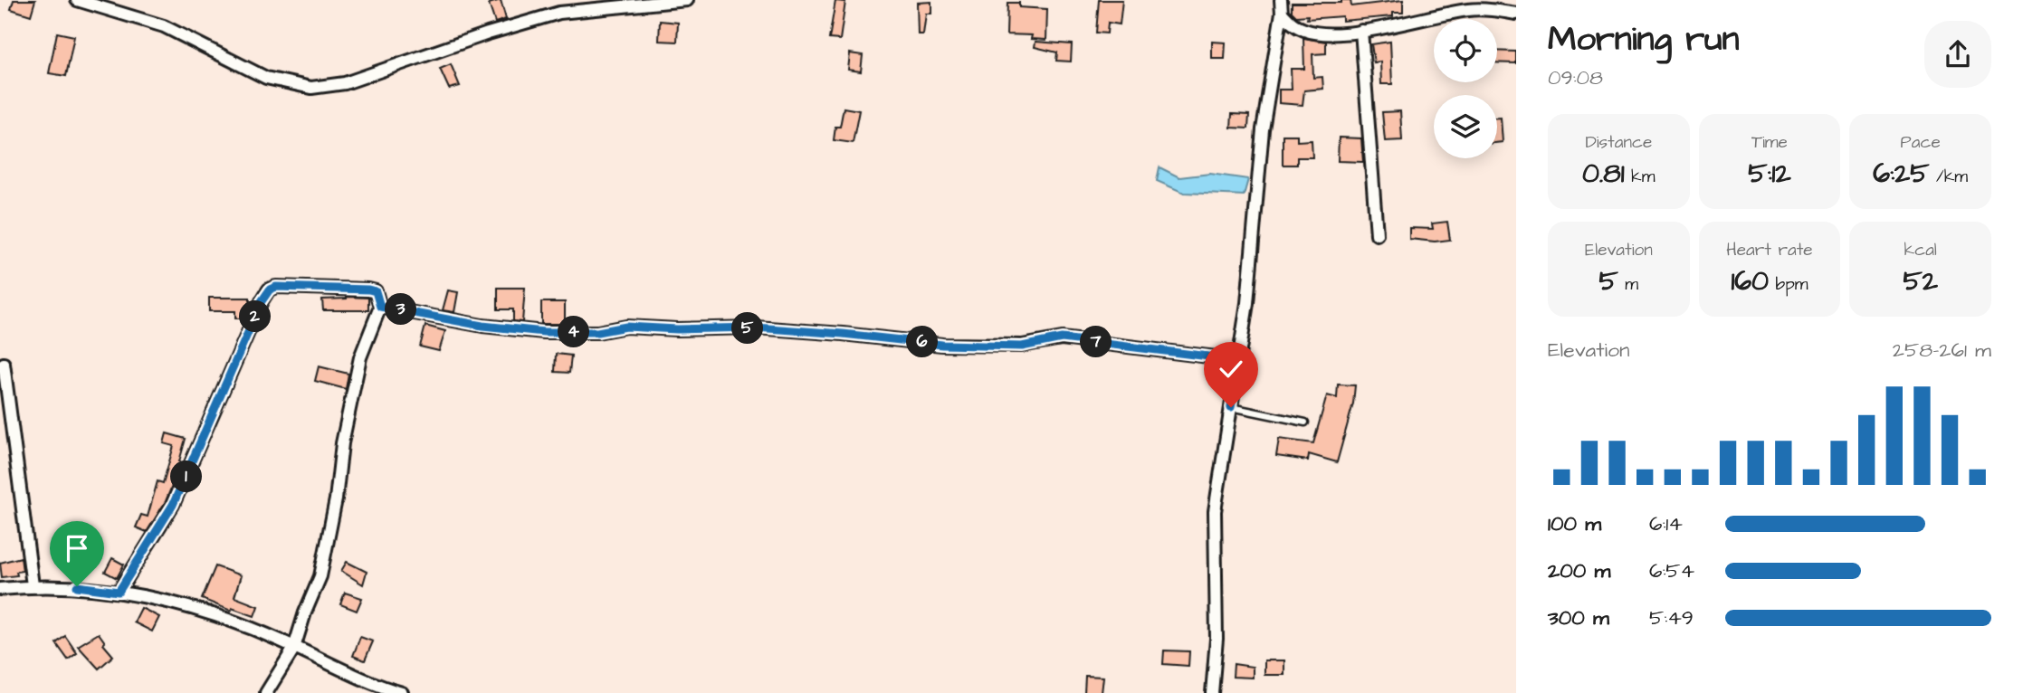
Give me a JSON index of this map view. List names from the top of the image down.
{
  "page": {
    "heading": ["Morning run", "09:08"],
    "stats": [
      ["Distance", "0.81 km"],
      ["Time", "5:12"],
      ["Pace", "6:25 /km"],
      ["Elevation", "5 m"],
      ["Heart rate", "160 bpm"],
      ["kcal", "52"]
    ],
    "pins": [
      "3",
      "2",
      "5",
      "4",
      "6",
      "7",
      "1"
    ],
    "chart": ["Elevation", "258–261 m"],
    "list": [
      {
        "name": "100 m",
        "note": "6:14"
      },
      {
        "name": "200 m",
        "note": "6:54"
      },
      {
        "name": "300 m",
        "note": "5:49"
      }
    ]
  }
}
